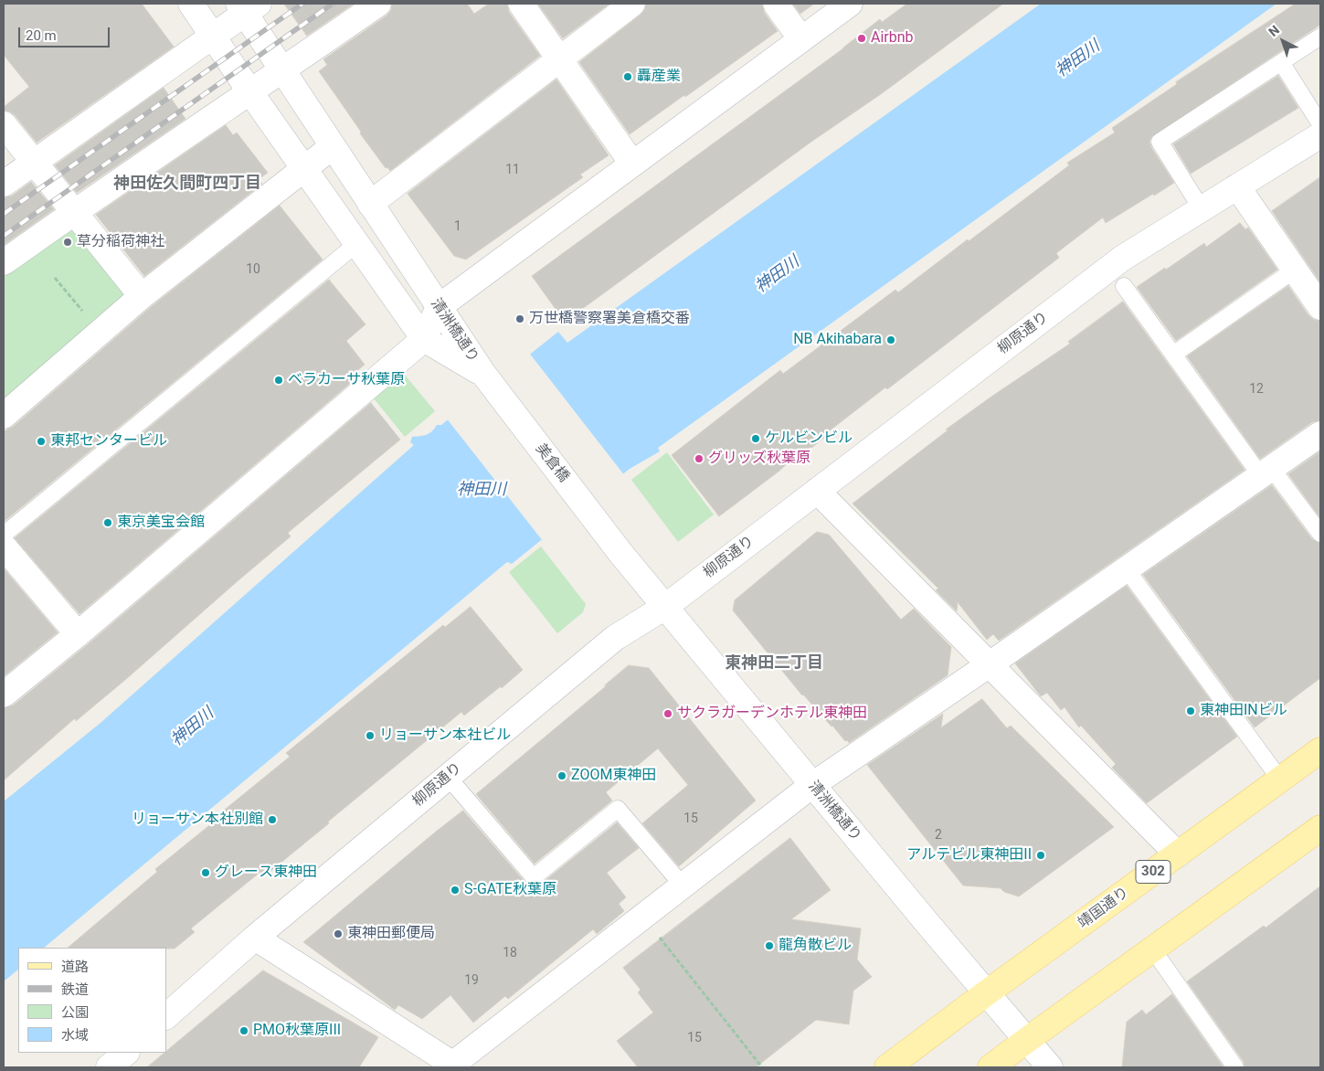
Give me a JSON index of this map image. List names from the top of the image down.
{
  "streets": {
    "main road": ["302", "靖国通り"],
    "street": ["清洲橋通り", "柳原通り", "美倉橋"]
  },
  "crossings": [
    ["清洲橋通り", "柳原通り"],
    ["清洲橋通り", "美倉橋"],
    ["清洲橋通り", "靖国通り"]
  ],
  "districts": ["神田佐久間町四丁目", "東神田二丁目"],
  "water": ["神田川"],
  "places": [
    "Airbnb",
    "轟産業",
    "草分稲荷神社",
    "万世橋警察署美倉橋交番",
    "NB Akihabara",
    "ベラカーサ秋葉原",
    "ケルビンビル",
    "東邦センタービル",
    "グリッズ秋葉原",
    "東京美宝会館",
    "東神田INビル",
    "サクラガーデンホテル東神田",
    "リョーサン本社ビル",
    "ZOOM東神田",
    "リョーサン本社別館",
    "アルテビル東神田II",
    "グレース東神田",
    "S-GATE秋葉原",
    "東神田郵便局",
    "龍角散ビル",
    "PMO秋葉原III"
  ],
  "house_numbers": [
    "11",
    "1",
    "10",
    "12",
    "15",
    "2",
    "18",
    "19",
    "15"
  ],
  "legend": [
    "道路",
    "鉄道",
    "公園",
    "水域"
  ],
  "scale_bar": "20 m",
  "north": "top left"
}
